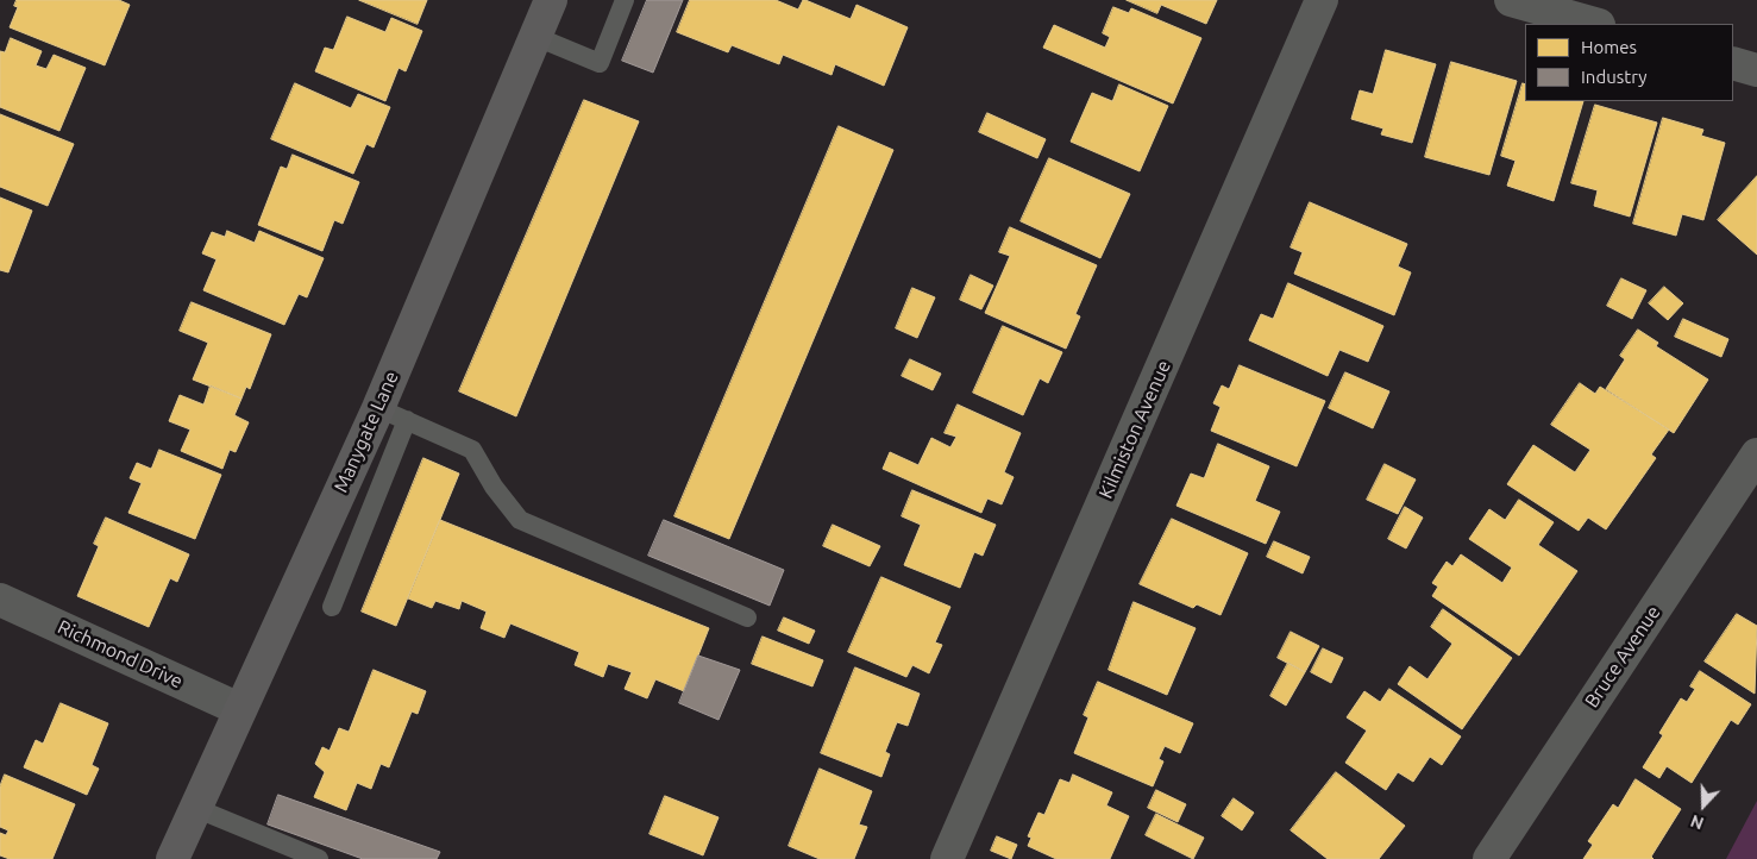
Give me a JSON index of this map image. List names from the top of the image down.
{
  "streets": {
    "street": [
      "Kilmiston Avenue",
      "Manygate Lane",
      "Richmond Drive",
      "Bruce Avenue"
    ]
  },
  "crossings": [
    ["Manygate Lane", "Richmond Drive"]
  ],
  "legend": ["Homes", "Industry"],
  "north": "bottom"
}
